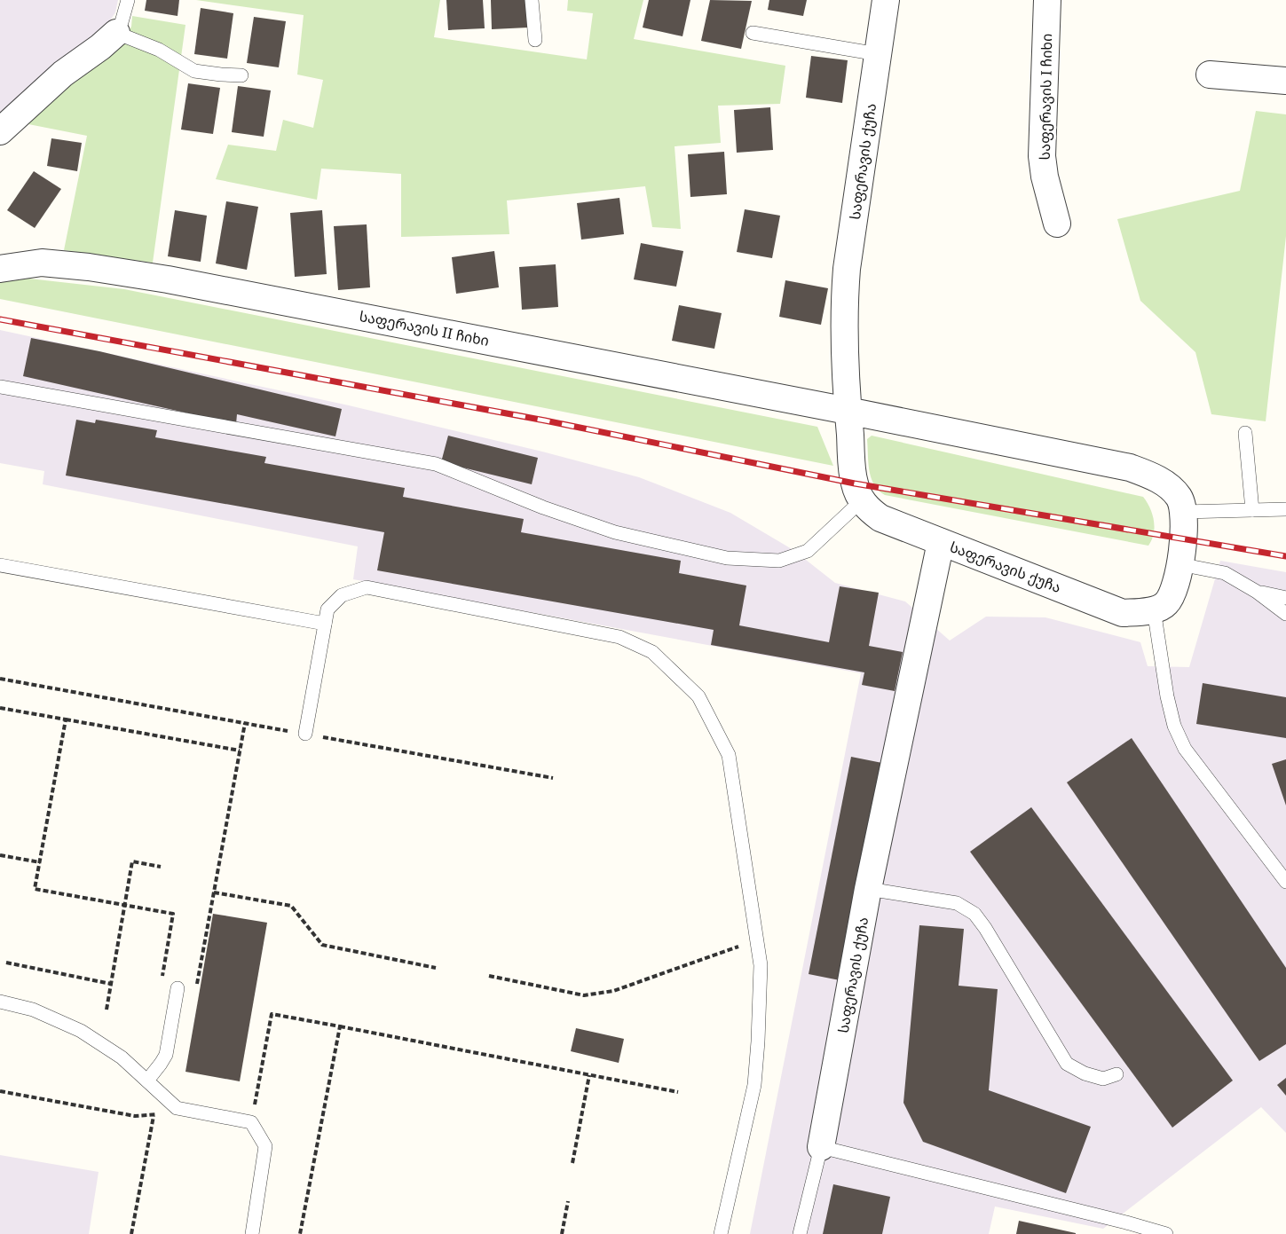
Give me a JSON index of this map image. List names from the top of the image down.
{
  "streets": {
    "street": ["საფერავის I ჩიხი", "საფერავის ქუჩა", "საფერავის II ჩიხი"]
  },
  "crossings": [
    ["საფერავის ქუჩა", "საფერავის II ჩიხი"]
  ]
}
